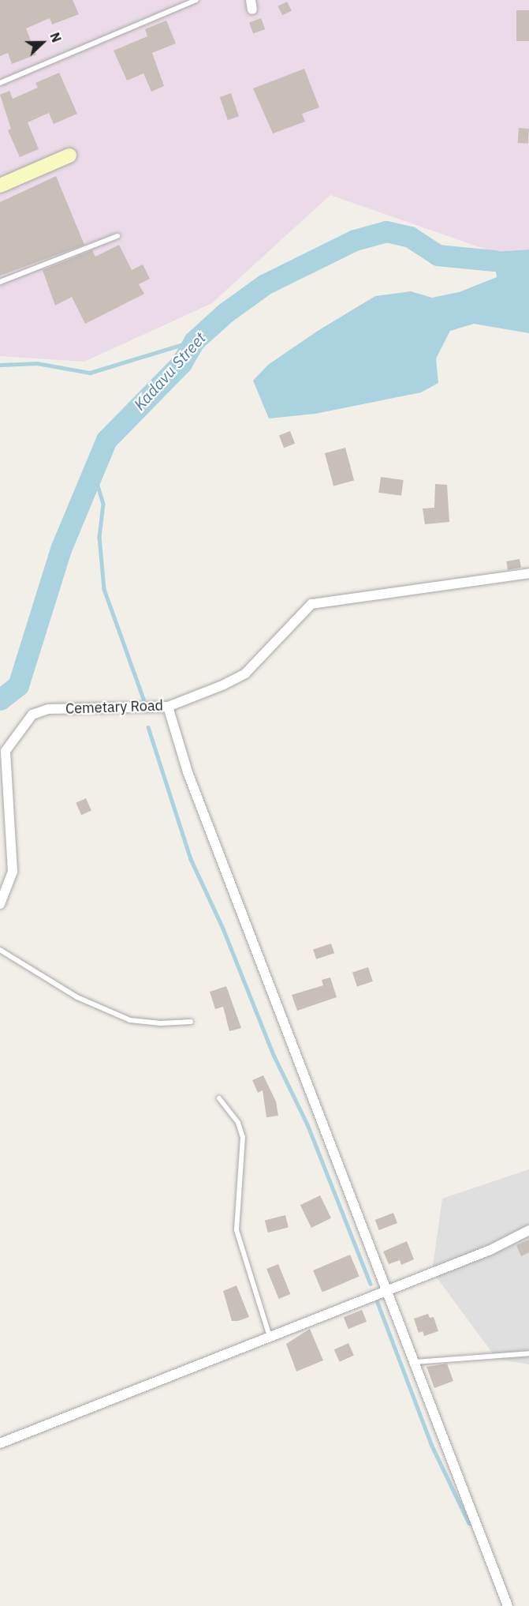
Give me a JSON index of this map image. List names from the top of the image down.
{
  "streets": {
    "street": ["Cemetary Road"]
  },
  "water": ["Kadavu Street"],
  "north": "right"
}
